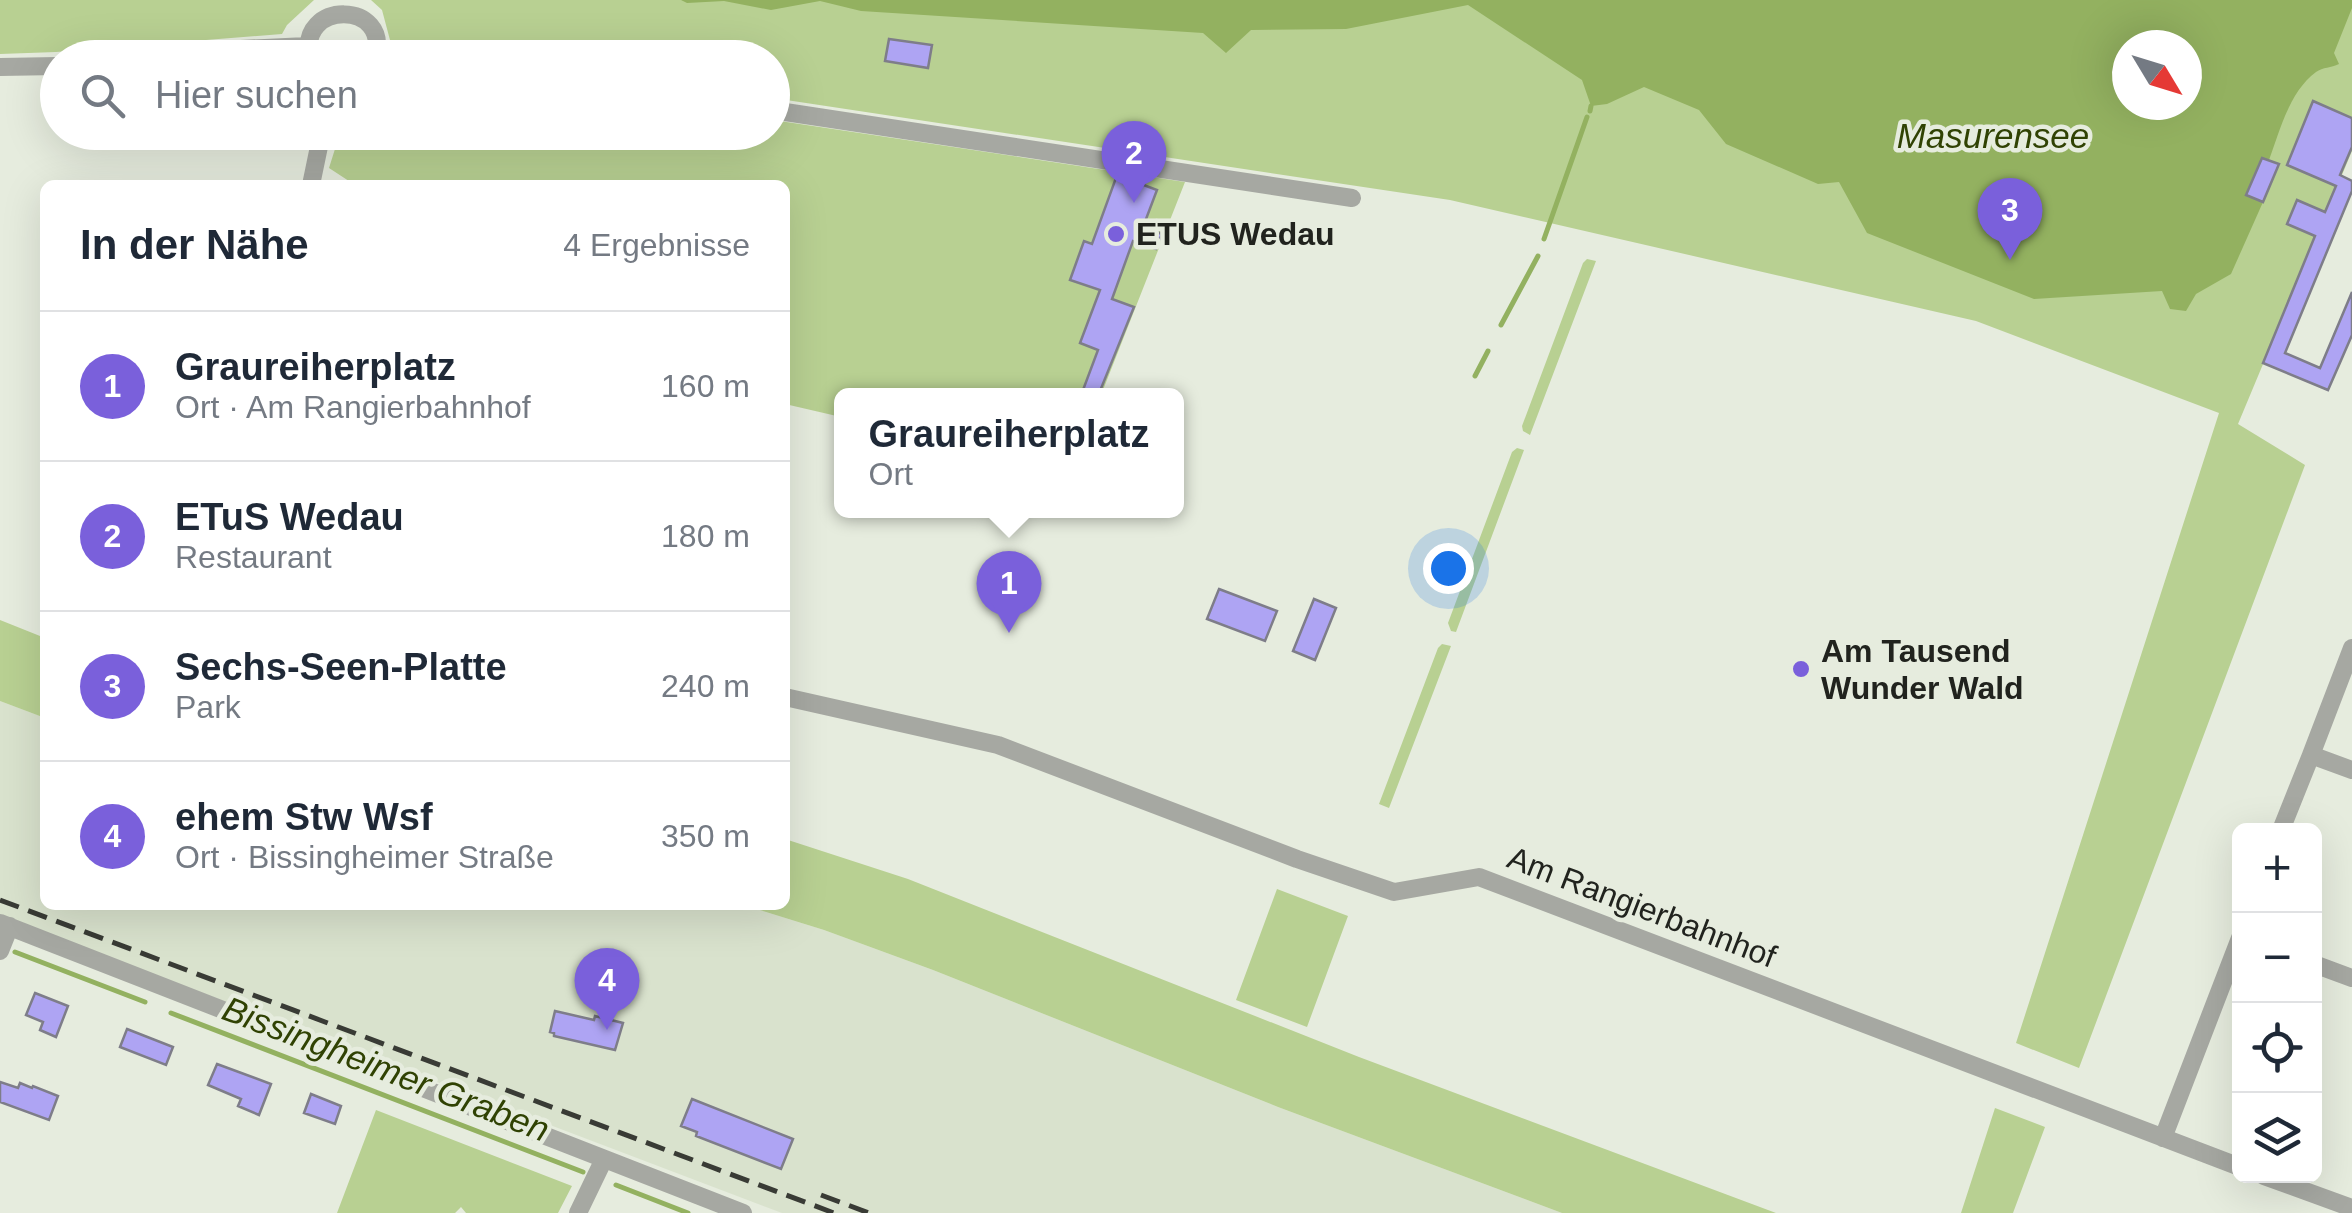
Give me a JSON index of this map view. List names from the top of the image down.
{
  "streets": {
    "street": ["Am Rangierbahnhof"]
  },
  "water": ["Masurensee", "Bissingheimer Graben"],
  "places": ["ETUS Wedau", "Am Tausend Wunder Wald"],
  "north": "bottom right",
  "page": {
    "search": "Hier suchen",
    "pins": [
      "2",
      "3",
      "1",
      "4"
    ],
    "heading": ["In der Nähe", "4 Ergebnisse"],
    "list": [
      {
        "mark": "1",
        "name": "Graureiherplatz",
        "note": "Ort · Am Rangierbahnhof",
        "value": "160 m"
      },
      {
        "mark": "2",
        "name": "ETuS Wedau",
        "note": "Restaurant",
        "value": "180 m"
      },
      {
        "mark": "3",
        "name": "Sechs-Seen-Platte",
        "note": "Park",
        "value": "240 m"
      },
      {
        "mark": "4",
        "name": "ehem Stw Wsf",
        "note": "Ort · Bissingheimer Straße",
        "value": "350 m"
      }
    ],
    "popup": ["Graureiherplatz", "Ort"],
    "map_buttons": ["+", "−"]
  }
}
